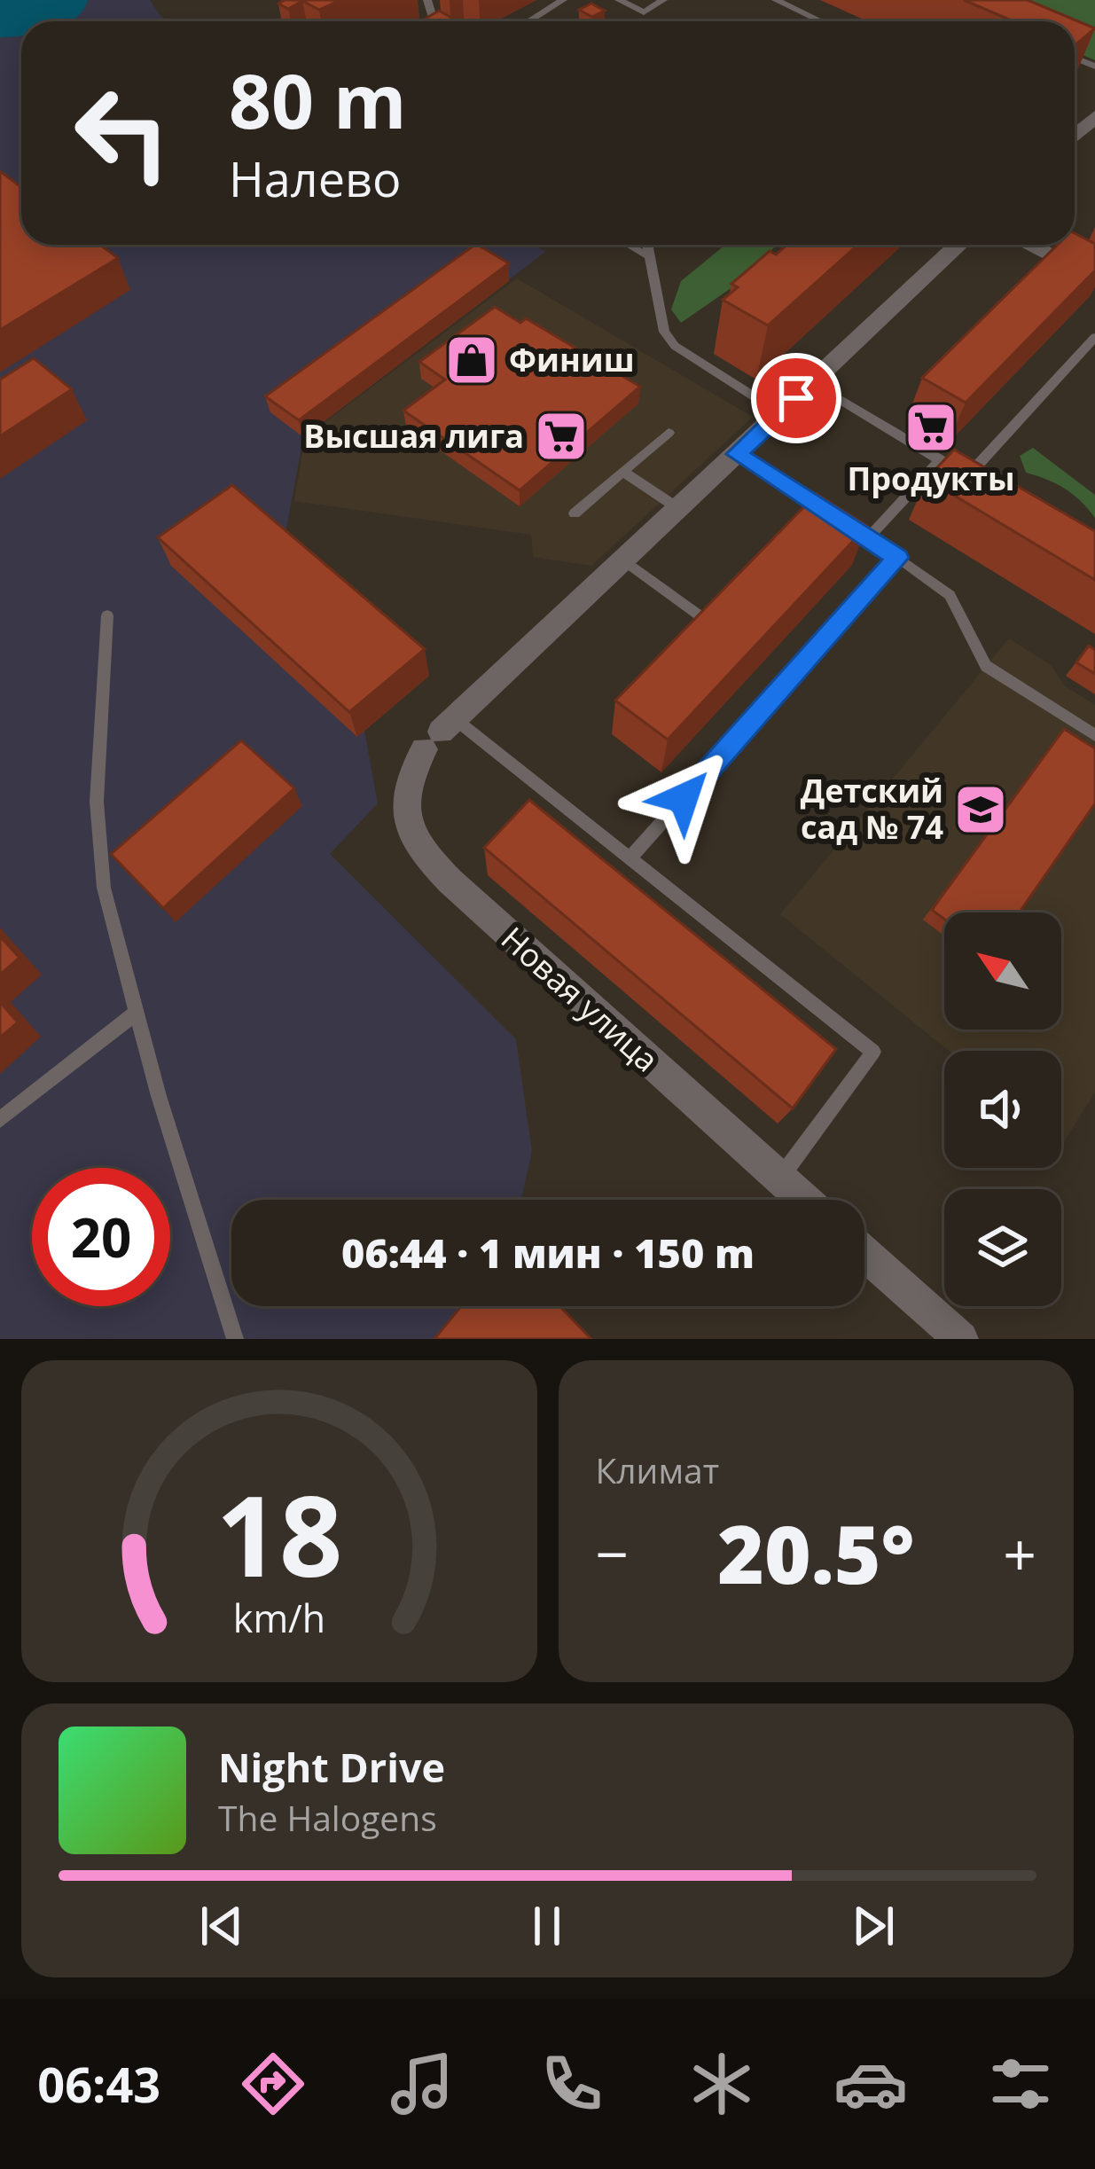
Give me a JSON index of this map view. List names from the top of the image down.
{
  "streets": {
    "street": ["Новая улица"]
  },
  "places": {
    "shop": ["Финиш"],
    "supermarket": ["Продукты", "Высшая лига"],
    "school or university": ["Детский сад № 74"]
  },
  "north": "top left",
  "page": {
    "turn": ["80 m", "Налево"],
    "limit": "20",
    "trip": "06:44 · 1 мин · 150 m",
    "tile": "Климат",
    "heat": ["−", "20.5°", "+"],
    "song": ["Night Drive", "The Halogens"],
    "tabs": "06:43",
    "gauge": ["18", "km/h"]
  }
}
